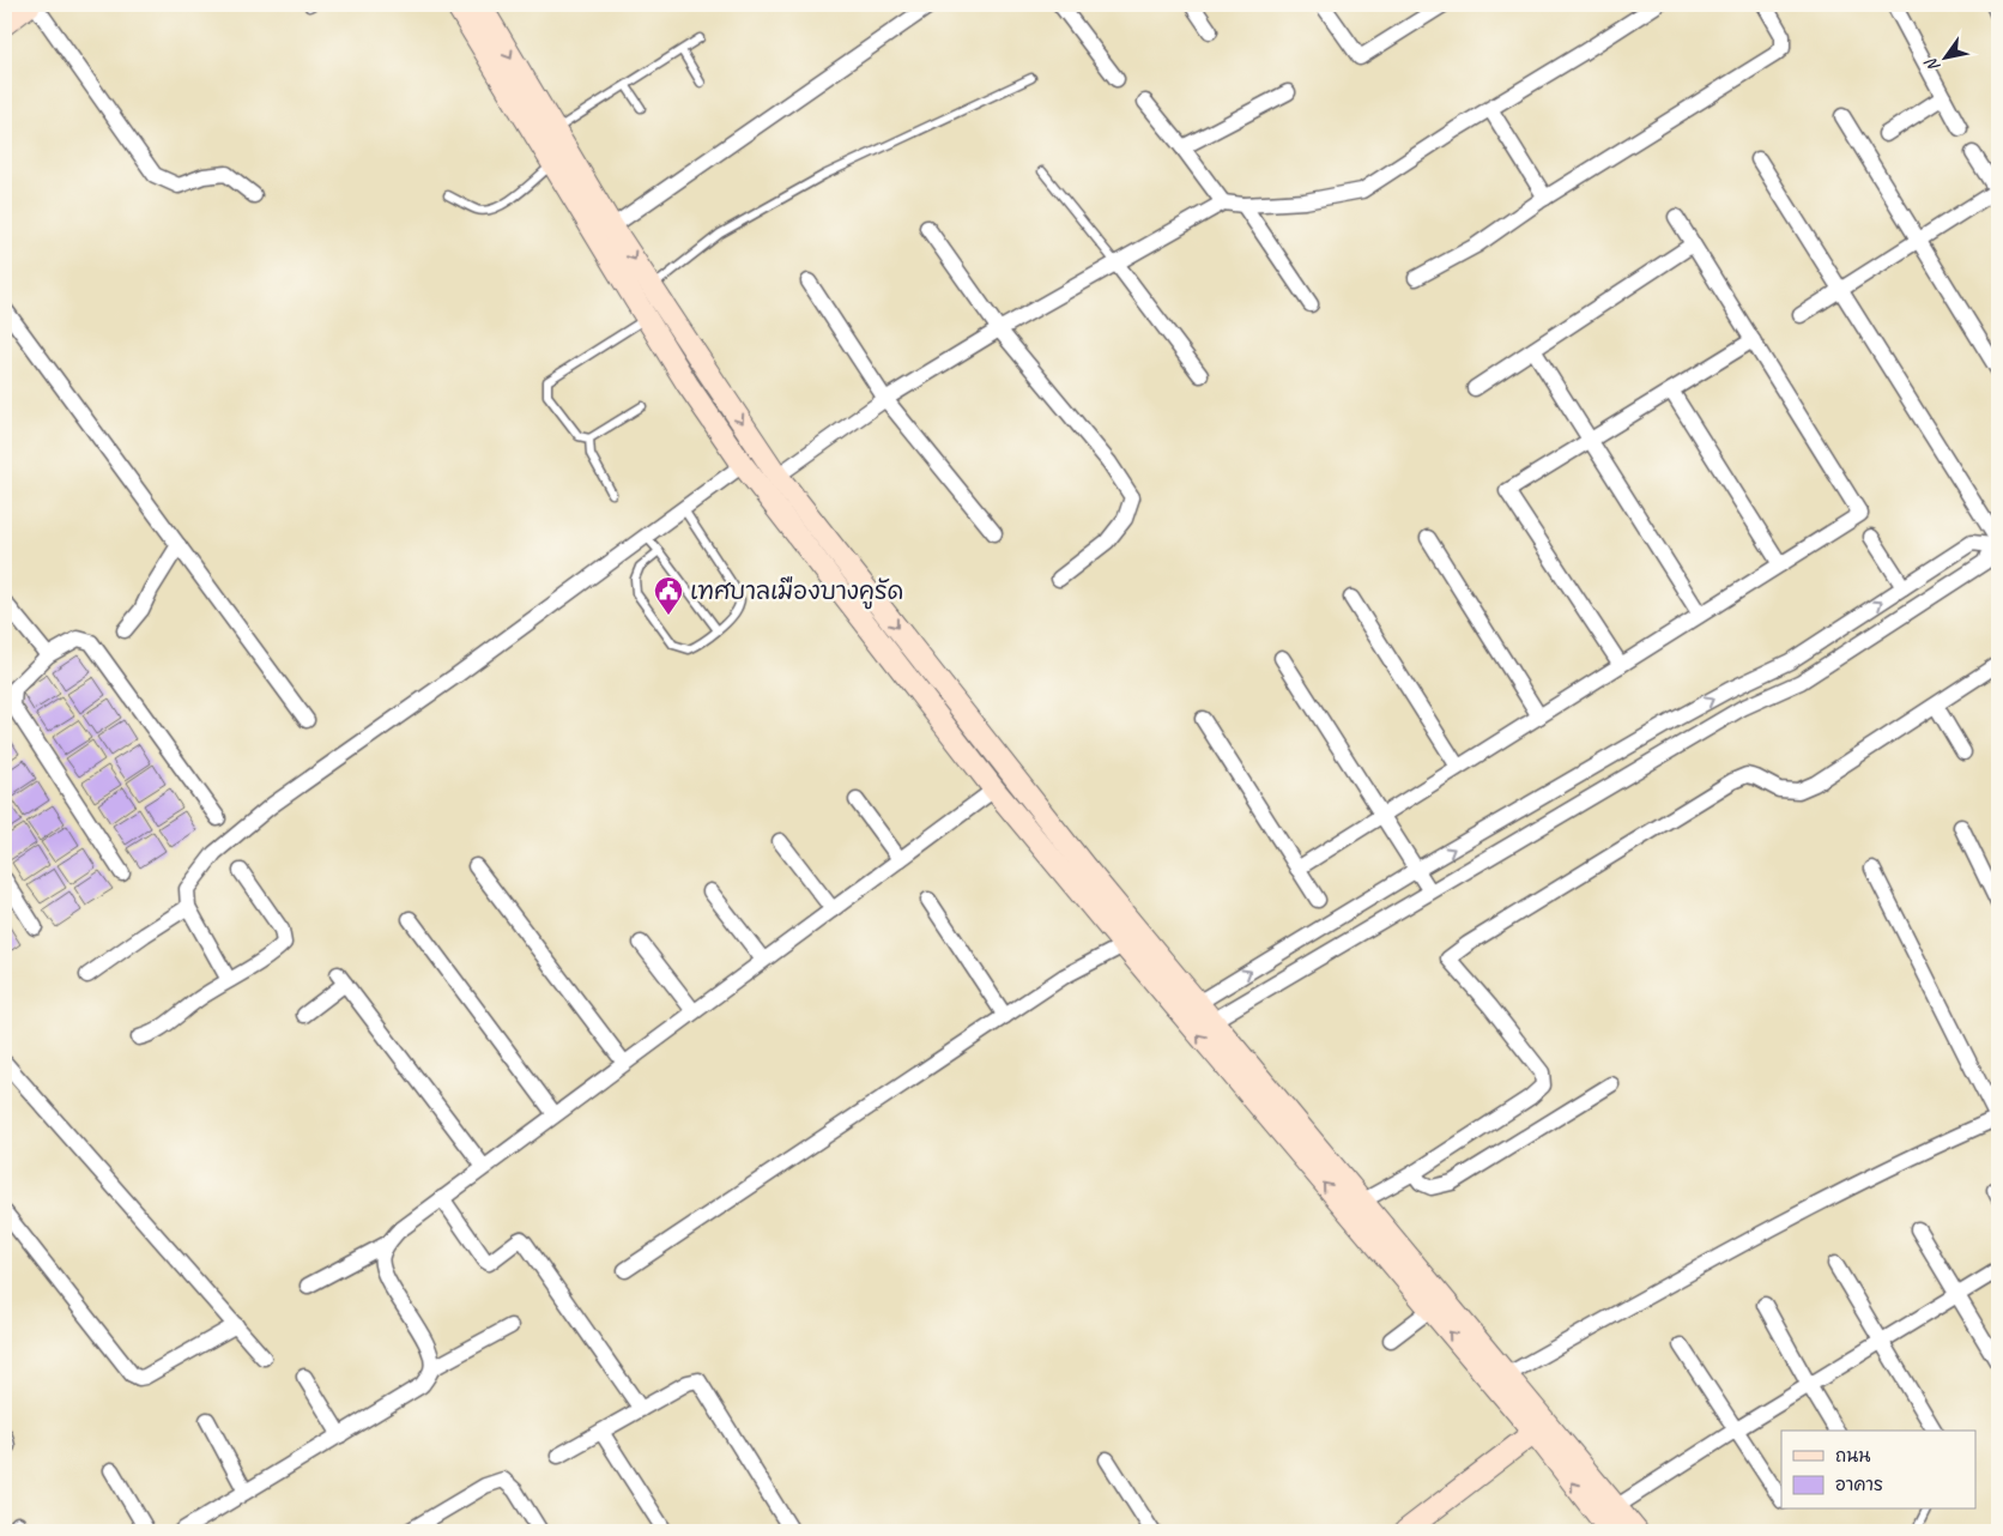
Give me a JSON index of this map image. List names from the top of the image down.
{
  "places": {
    "public building": ["เทศบาลเมืองบางคูรัด"]
  },
  "legend": ["ถนน", "อาคาร"],
  "north": "bottom left"
}
